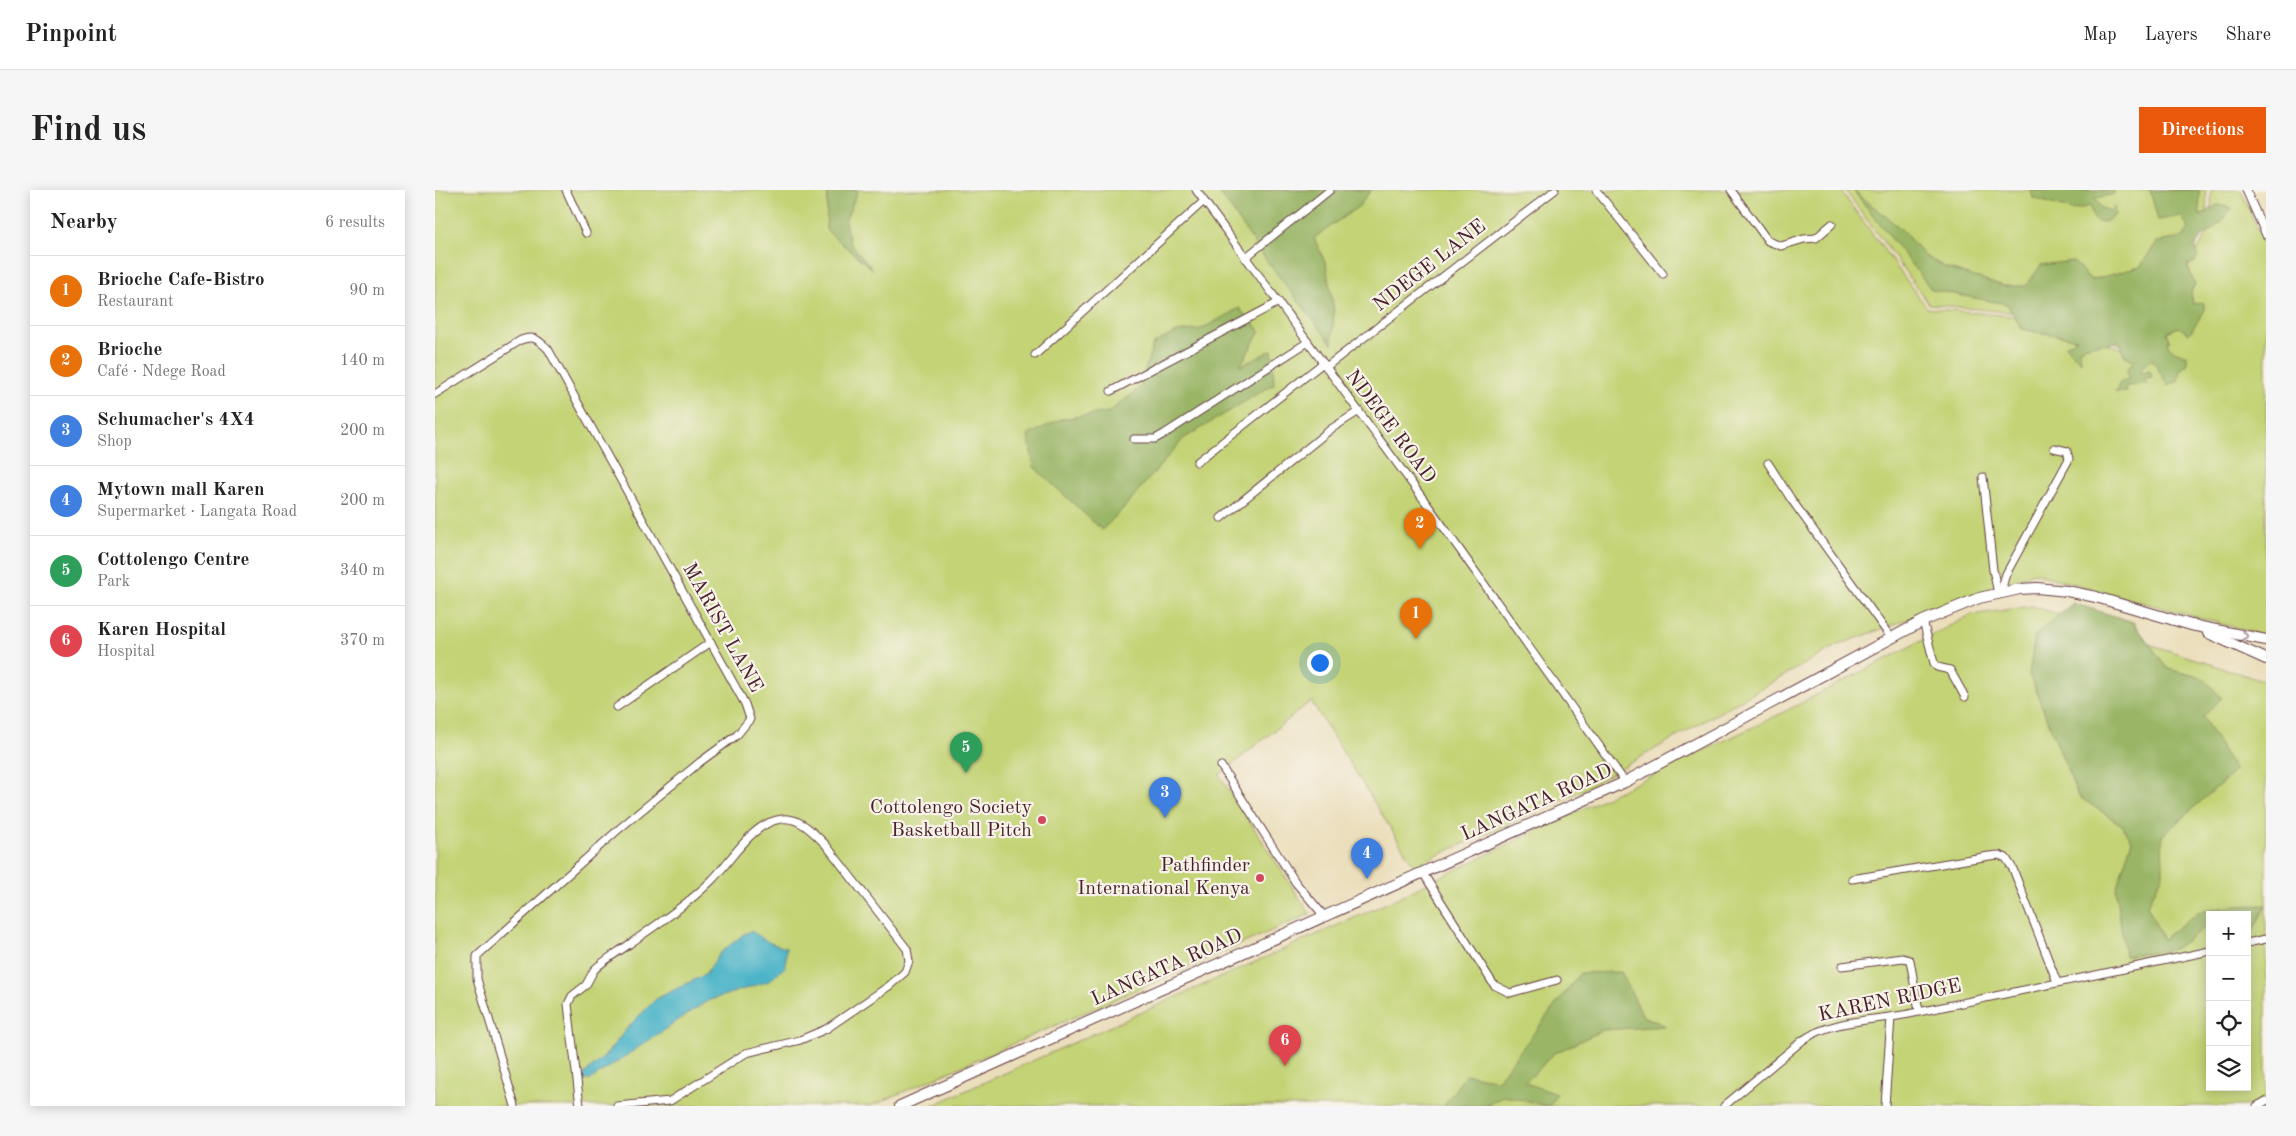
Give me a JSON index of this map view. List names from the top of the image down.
{
  "streets": {
    "main road": ["LANGATA ROAD"],
    "street": [
      "NDEGE LANE",
      "NDEGE ROAD",
      "MARIST LANE",
      "KAREN RIDGE"
    ]
  },
  "crossings": [
    ["NDEGE LANE", "NDEGE ROAD"],
    ["NDEGE ROAD", "LANGATA ROAD"]
  ],
  "places": ["Cottolengo Society Basketball Pitch", "Pathfinder International Kenya"],
  "page": {
    "header": "Pinpoint",
    "nav": ["Map", "Layers", "Share"],
    "buttons": "Directions",
    "title": "Find us",
    "heading": ["Nearby", "6 results"],
    "list": [
      {
        "mark": "1",
        "name": "Brioche Cafe-Bistro",
        "note": "Restaurant",
        "value": "90 m"
      },
      {
        "mark": "2",
        "name": "Brioche",
        "note": "Café · Ndege Road",
        "value": "140 m"
      },
      {
        "mark": "3",
        "name": "Schumacher's 4X4",
        "note": "Shop",
        "value": "200 m"
      },
      {
        "mark": "4",
        "name": "Mytown mall Karen",
        "note": "Supermarket · Langata Road",
        "value": "200 m"
      },
      {
        "mark": "5",
        "name": "Cottolengo Centre",
        "note": "Park",
        "value": "340 m"
      },
      {
        "mark": "6",
        "name": "Karen Hospital",
        "note": "Hospital",
        "value": "370 m"
      }
    ],
    "pins": [
      "2",
      "1",
      "5",
      "3",
      "4",
      "6"
    ],
    "map_buttons": ["+", "−"]
  }
}
